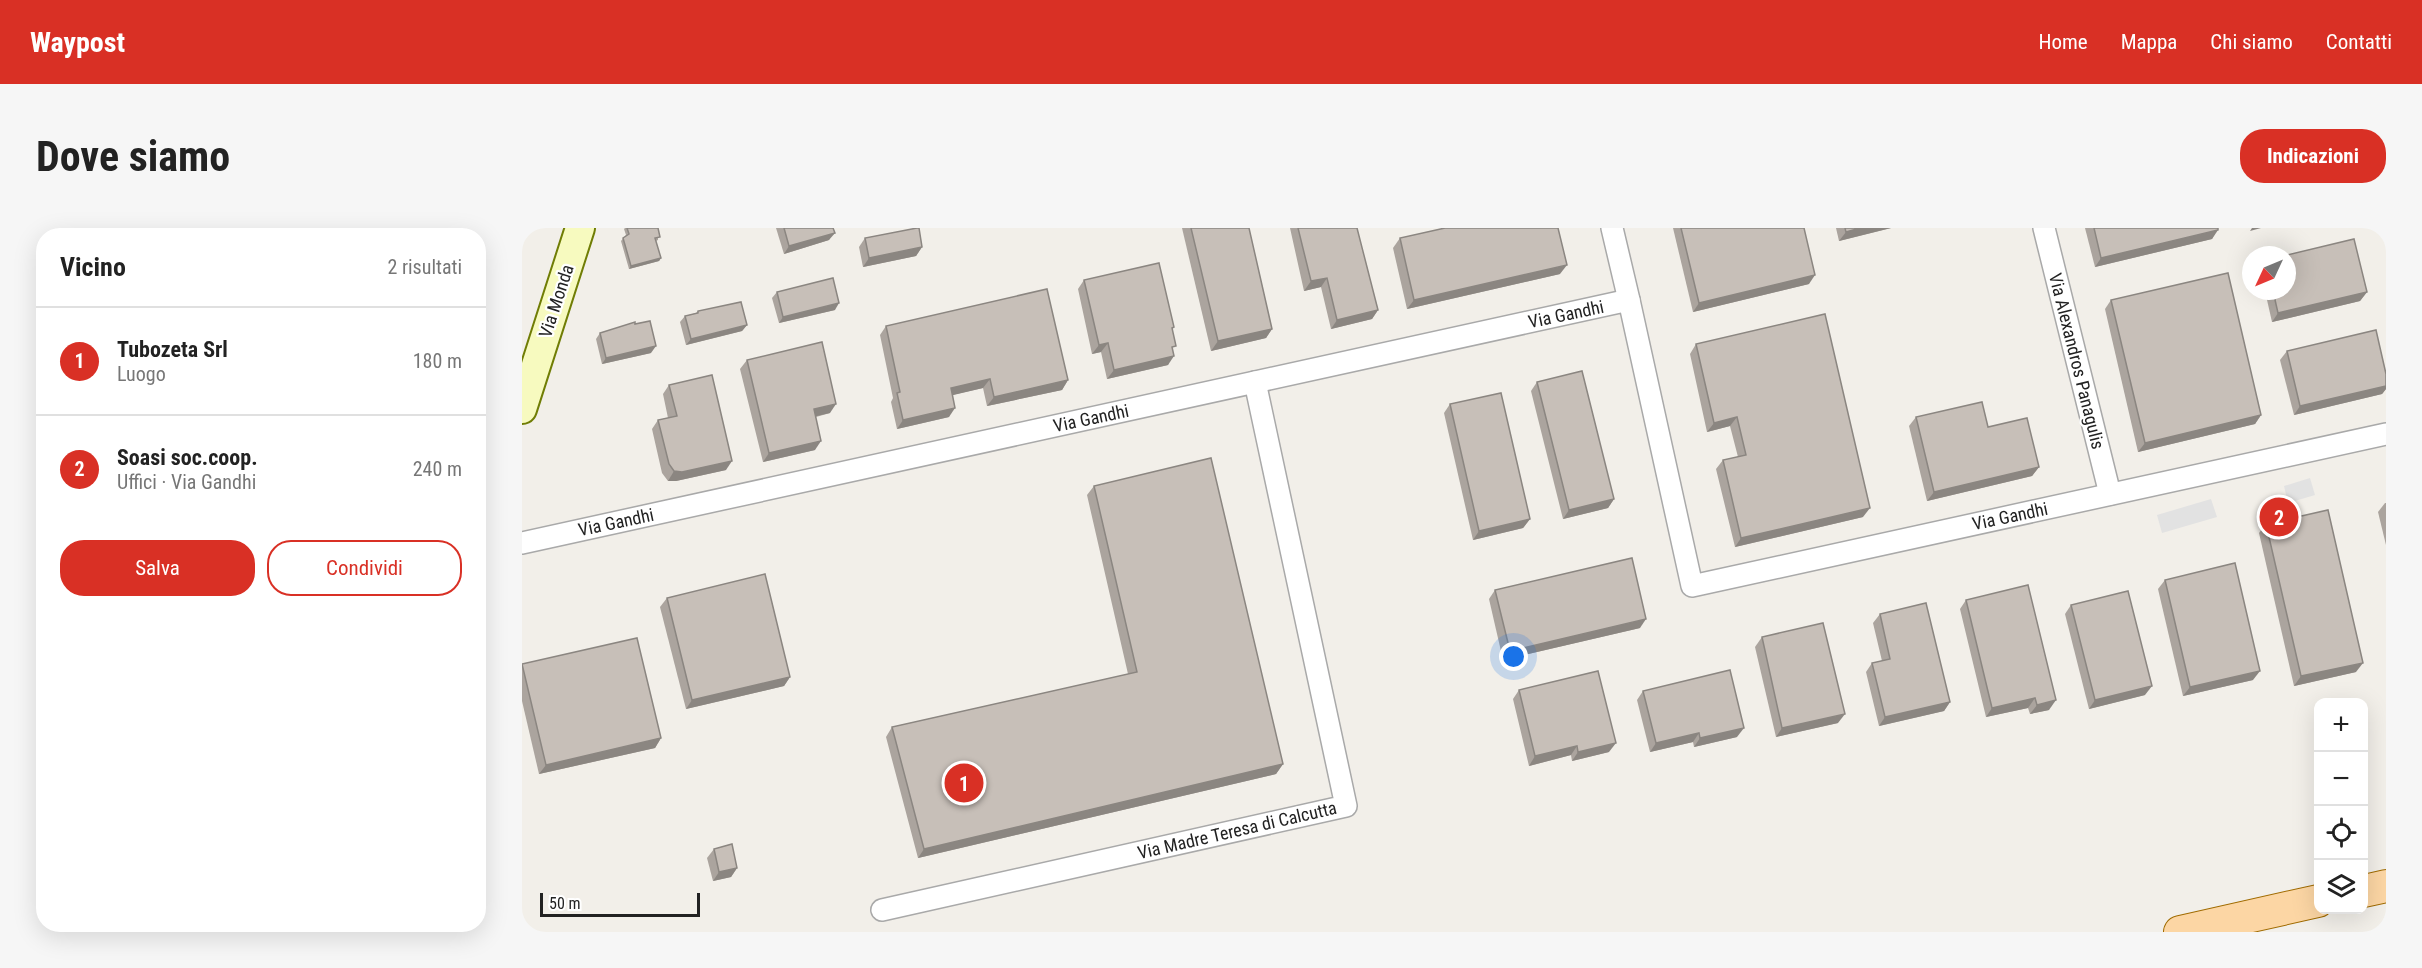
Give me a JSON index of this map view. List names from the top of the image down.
{
  "streets": {
    "main road": ["Via Monda"],
    "street": ["Via Gandhi", "Via Alexandros Panagulis", "Via Madre Teresa di Calcutta"]
  },
  "crossings": [
    ["Via Gandhi", "Via Alexandros Panagulis"],
    ["Via Gandhi", "Via Madre Teresa di Calcutta"]
  ],
  "scale_bar": "50 m",
  "north": "bottom left",
  "page": {
    "header": "Waypost",
    "nav": [
      "Home",
      "Mappa",
      "Chi siamo",
      "Contatti"
    ],
    "buttons": [
      "Indicazioni",
      ["Salva", "Condividi"]
    ],
    "title": "Dove siamo",
    "heading": ["Vicino", "2 risultati"],
    "list": [
      {
        "mark": "1",
        "name": "Tubozeta Srl",
        "note": "Luogo",
        "value": "180 m"
      },
      {
        "mark": "2",
        "name": "Soasi soc.coop.",
        "note": "Uffici · Via Gandhi",
        "value": "240 m"
      }
    ],
    "pins": ["2", "1"],
    "map_buttons": ["+", "−"],
    "scale": "50 m"
  }
}
